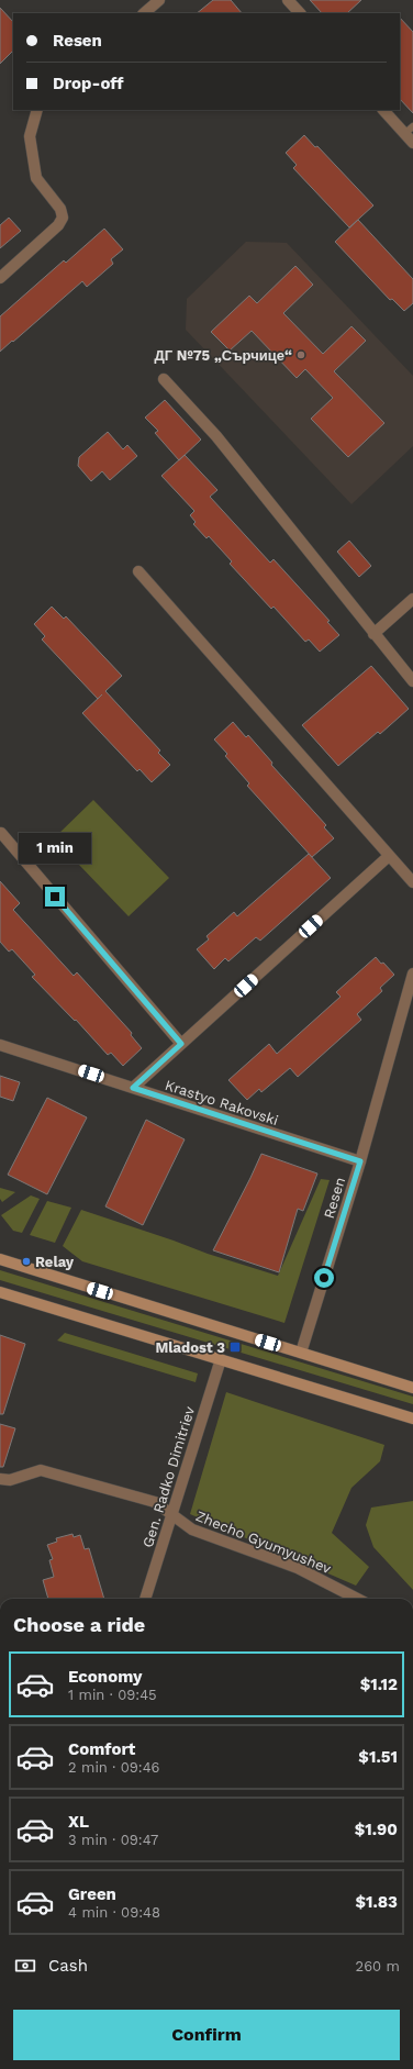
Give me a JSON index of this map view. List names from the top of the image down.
{
  "streets": {
    "street": [
      "Krastyo Rakovski",
      "Resen",
      "Gen. Radko Dimitriev",
      "Zhecho Gyumyushev"
    ]
  },
  "crossings": [
    ["Krastyo Rakovski", "Resen"],
    ["Gen. Radko Dimitriev", "Zhecho Gyumyushev"]
  ],
  "places": {
    "other": ["ДГ №75 „Сърчице“", "Relay"],
    "transit": ["Mladost 3"]
  },
  "page": {
    "banner": ["Resen", "Drop-off"],
    "bubble": "1 min",
    "heading": "Choose a ride",
    "list": [
      {
        "name": "Economy",
        "note": "1 min · 09:45",
        "value": "$1.12"
      },
      {
        "name": "Comfort",
        "note": "2 min · 09:46",
        "value": "$1.51"
      },
      {
        "name": "XL",
        "note": "3 min · 09:47",
        "value": "$1.90"
      },
      {
        "name": "Green",
        "note": "4 min · 09:48",
        "value": "$1.83"
      }
    ],
    "pay": ["Cash", "260 m"],
    "buttons": "Confirm"
  }
}
